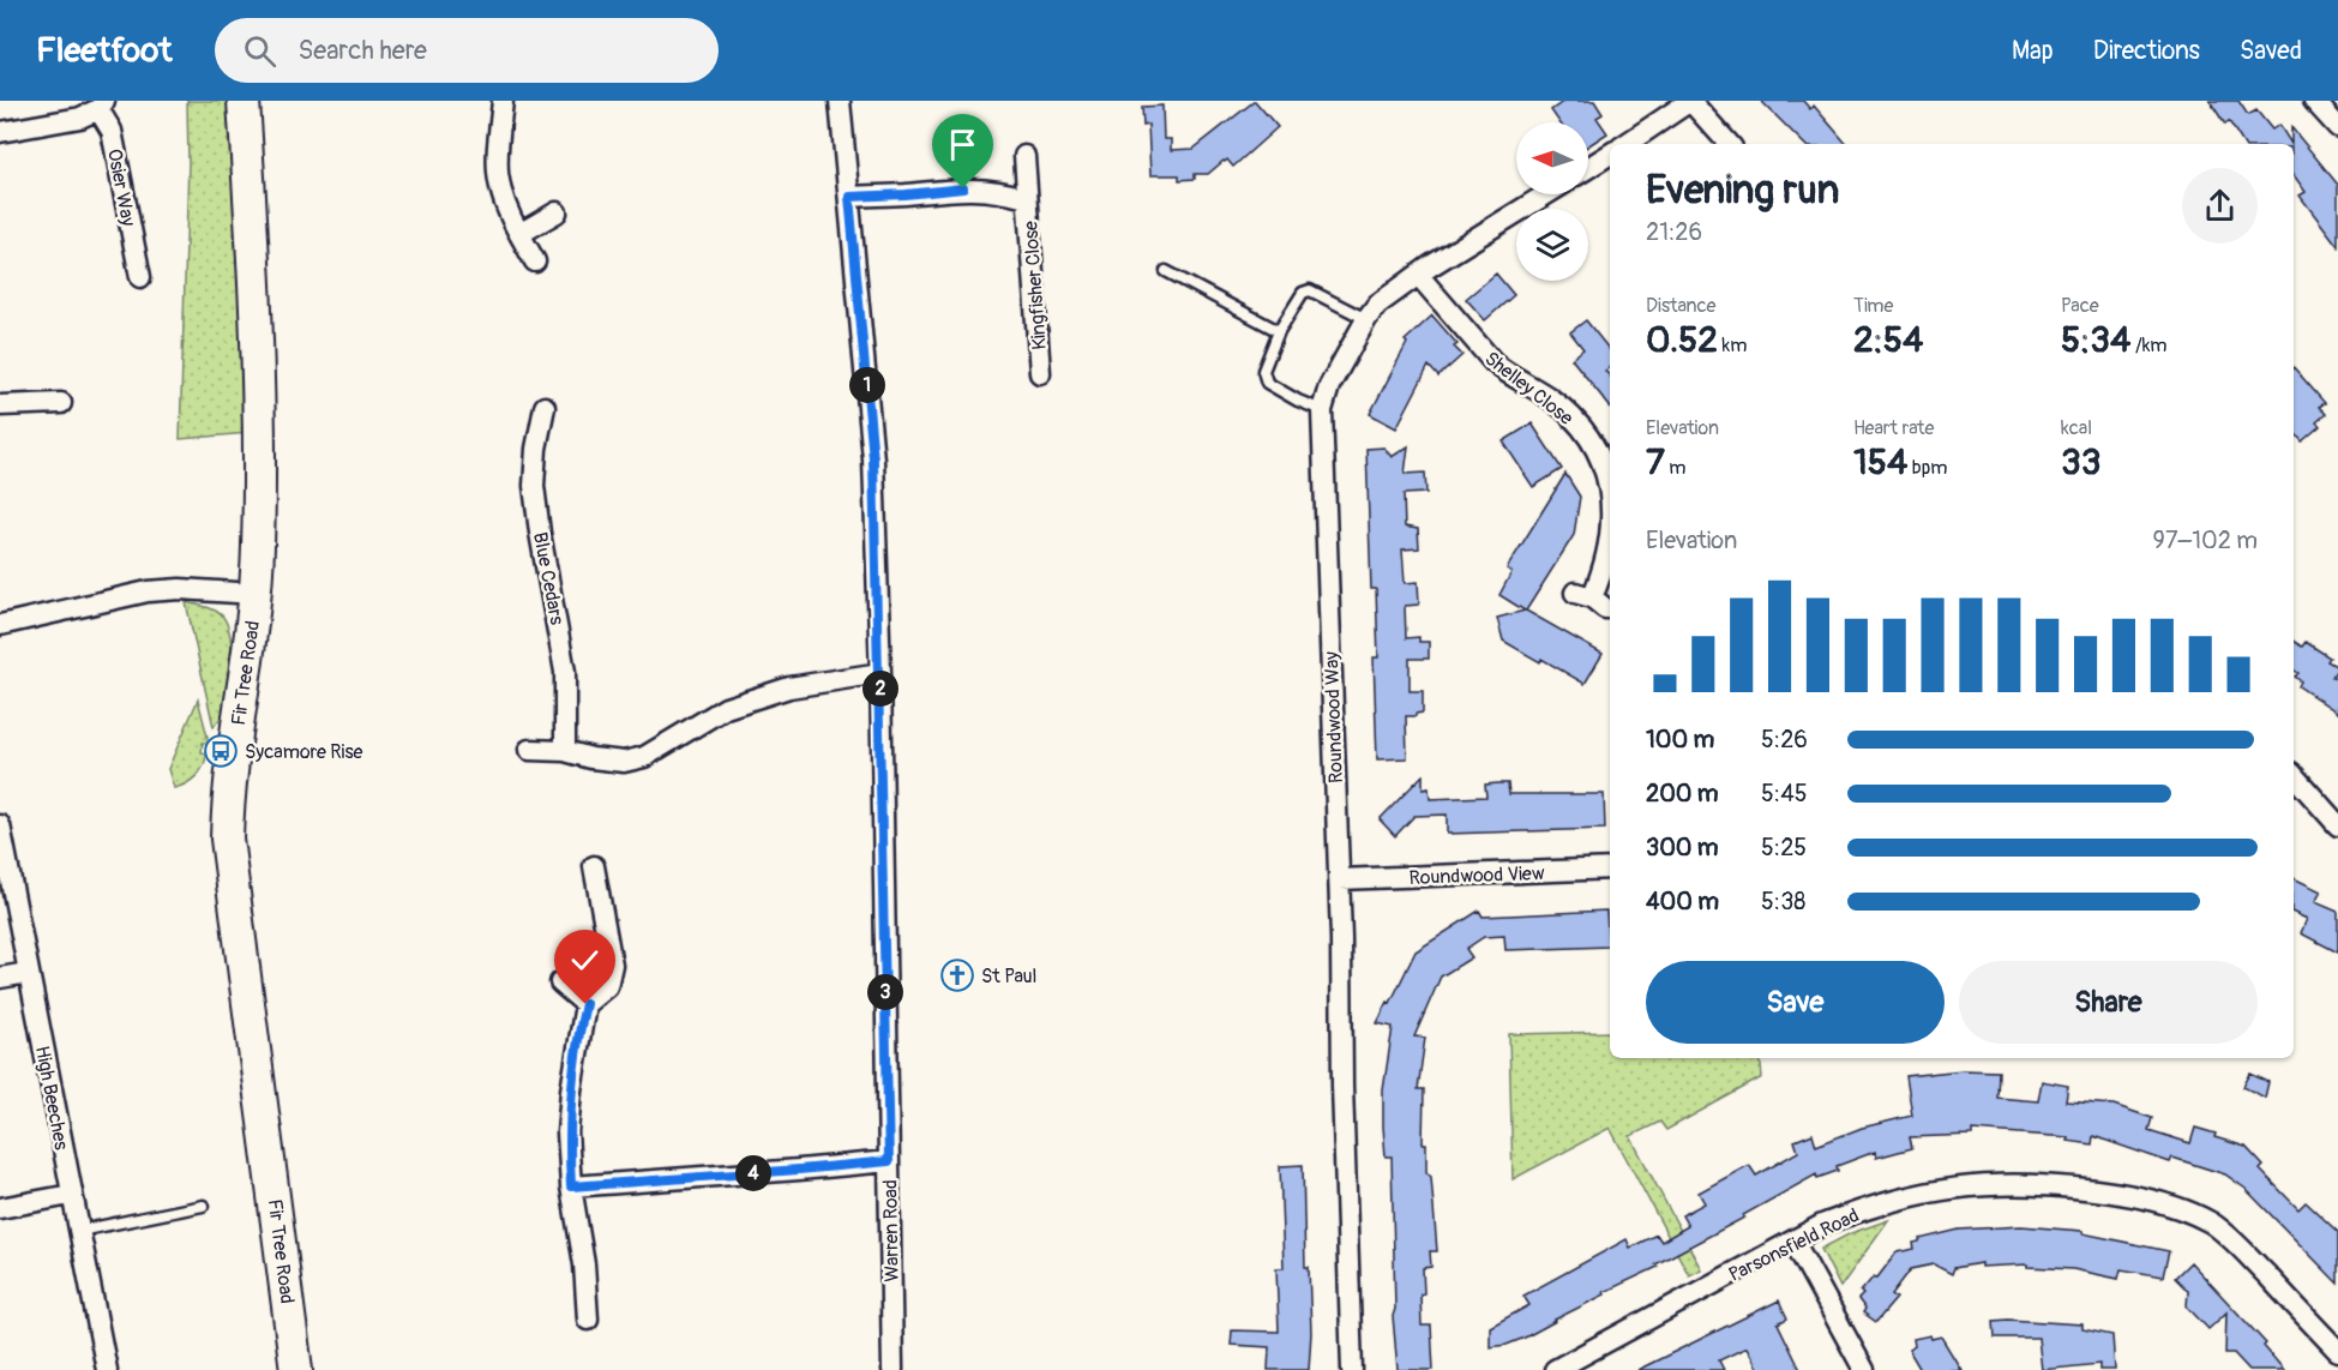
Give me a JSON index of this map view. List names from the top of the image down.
{
  "streets": {
    "main road": ["Fir Tree Road"],
    "street": [
      "Osier Way",
      "Kingfisher Close",
      "Shelley Close",
      "Blue Cedars",
      "Roundwood Way",
      "Roundwood View",
      "High Beeches",
      "Warren Road",
      "Parsonsfield Road"
    ]
  },
  "crossings": [
    ["Kingfisher Close", "Warren Road"],
    ["Shelley Close", "Roundwood Way"],
    ["Roundwood Way", "Roundwood View"]
  ],
  "places": {
    "bus stop": ["Sycamore Rise"],
    "church": ["St Paul"]
  },
  "north": "left",
  "page": {
    "header": "Fleetfoot",
    "search": "Search here",
    "nav": ["Map", "Directions", "Saved"],
    "heading": ["Evening run", "21:26"],
    "stats": [
      ["Distance", "0.52 km"],
      ["Time", "2:54"],
      ["Pace", "5:34 /km"],
      ["Elevation", "7 m"],
      ["Heart rate", "154 bpm"],
      ["kcal", "33"]
    ],
    "pins": [
      "1",
      "2",
      "3",
      "4"
    ],
    "chart": ["Elevation", "97–102 m"],
    "list": [
      {
        "name": "100 m",
        "note": "5:26"
      },
      {
        "name": "200 m",
        "note": "5:45"
      },
      {
        "name": "300 m",
        "note": "5:25"
      },
      {
        "name": "400 m",
        "note": "5:38"
      }
    ],
    "buttons": ["Save", "Share"]
  }
}
